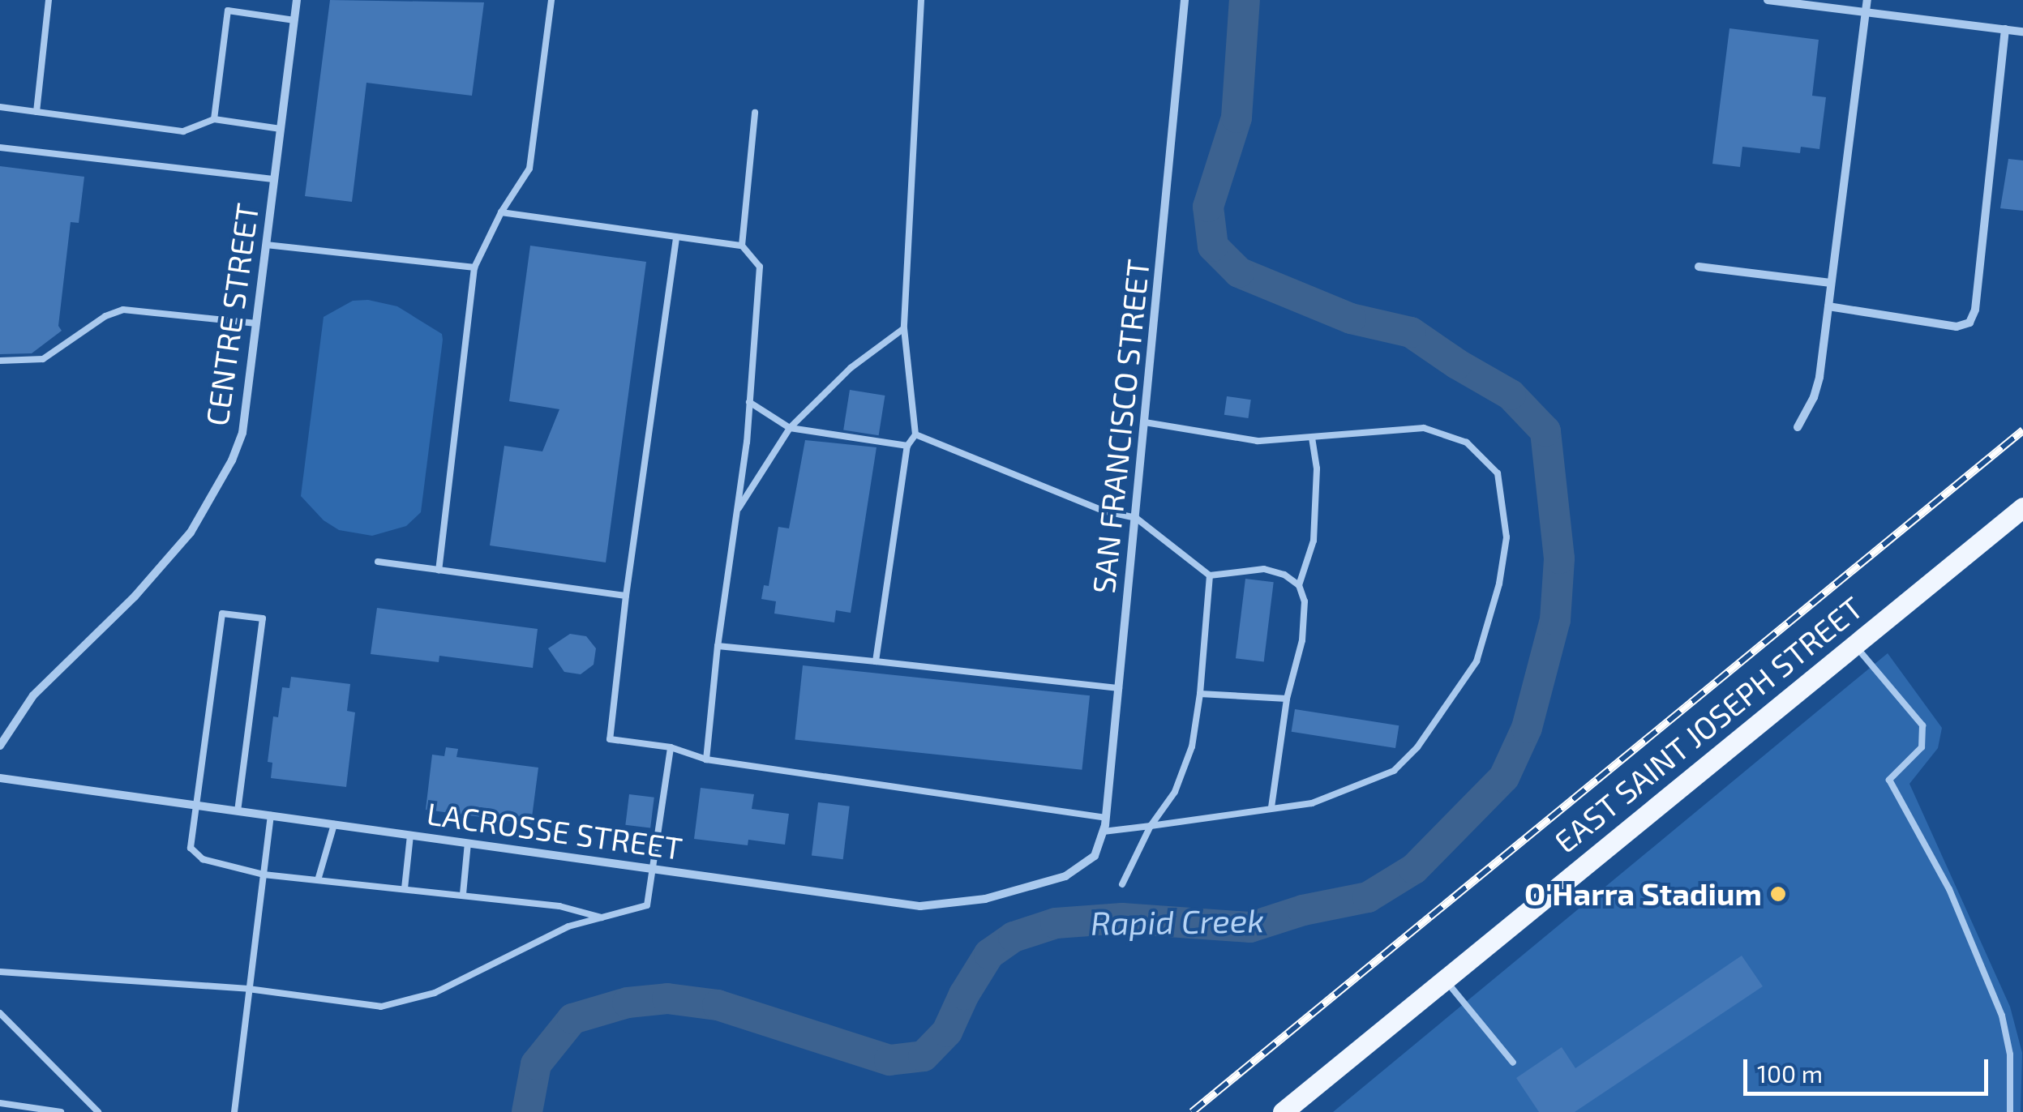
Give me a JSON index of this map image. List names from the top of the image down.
{
  "streets": {
    "main road": ["EAST SAINT JOSEPH STREET"],
    "street": ["CENTRE STREET", "SAN FRANCISCO STREET", "LACROSSE STREET"]
  },
  "crossings": [
    ["SAN FRANCISCO STREET", "LACROSSE STREET"]
  ],
  "water": ["Rapid Creek"],
  "places": ["O'Harra Stadium"],
  "scale_bar": "100 m"
}
